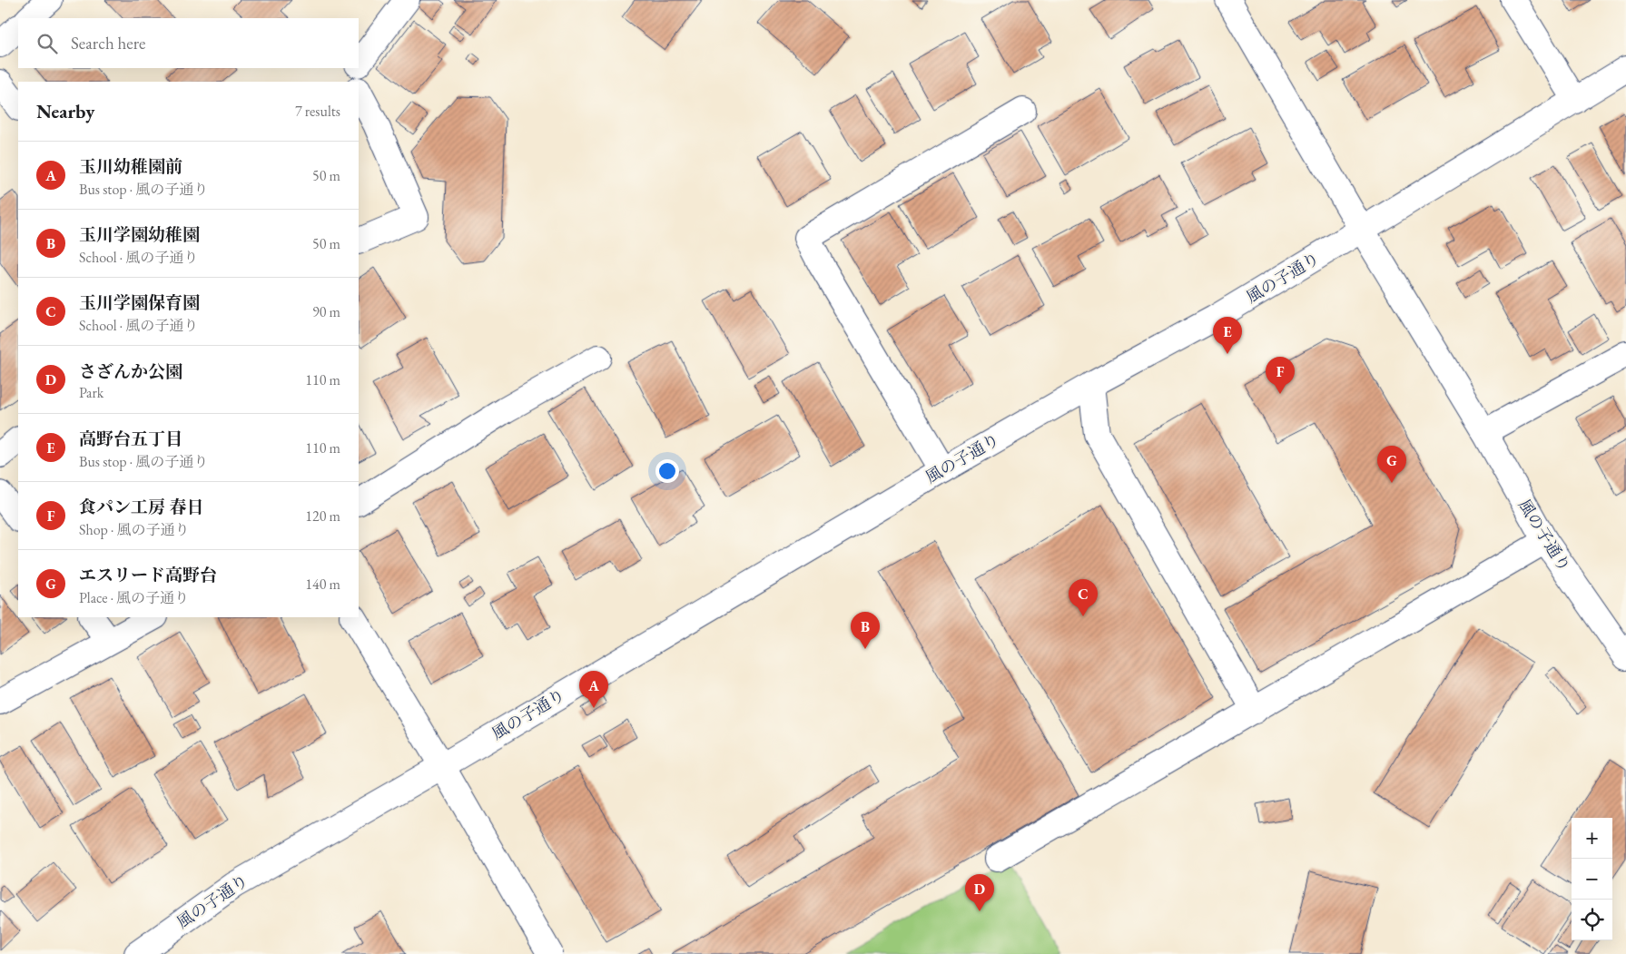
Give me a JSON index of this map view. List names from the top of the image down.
{
  "streets": {
    "street": ["風の子通り"]
  },
  "page": {
    "search": "Search here",
    "heading": ["Nearby", "7 results"],
    "list": [
      {
        "mark": "A",
        "name": "玉川幼稚園前",
        "note": "Bus stop · 風の子通り",
        "value": "50 m"
      },
      {
        "mark": "B",
        "name": "玉川学園幼稚園",
        "note": "School · 風の子通り",
        "value": "50 m"
      },
      {
        "mark": "C",
        "name": "玉川学園保育園",
        "note": "School · 風の子通り",
        "value": "90 m"
      },
      {
        "mark": "D",
        "name": "さざんか公園",
        "note": "Park",
        "value": "110 m"
      },
      {
        "mark": "E",
        "name": "高野台五丁目",
        "note": "Bus stop · 風の子通り",
        "value": "110 m"
      },
      {
        "mark": "F",
        "name": "食パン工房 春日",
        "note": "Shop · 風の子通り",
        "value": "120 m"
      },
      {
        "mark": "G",
        "name": "エスリード高野台",
        "note": "Place · 風の子通り",
        "value": "140 m"
      }
    ],
    "pins": [
      "E",
      "F",
      "G",
      "C",
      "B",
      "A",
      "D"
    ],
    "map_buttons": ["+", "−"]
  }
}
